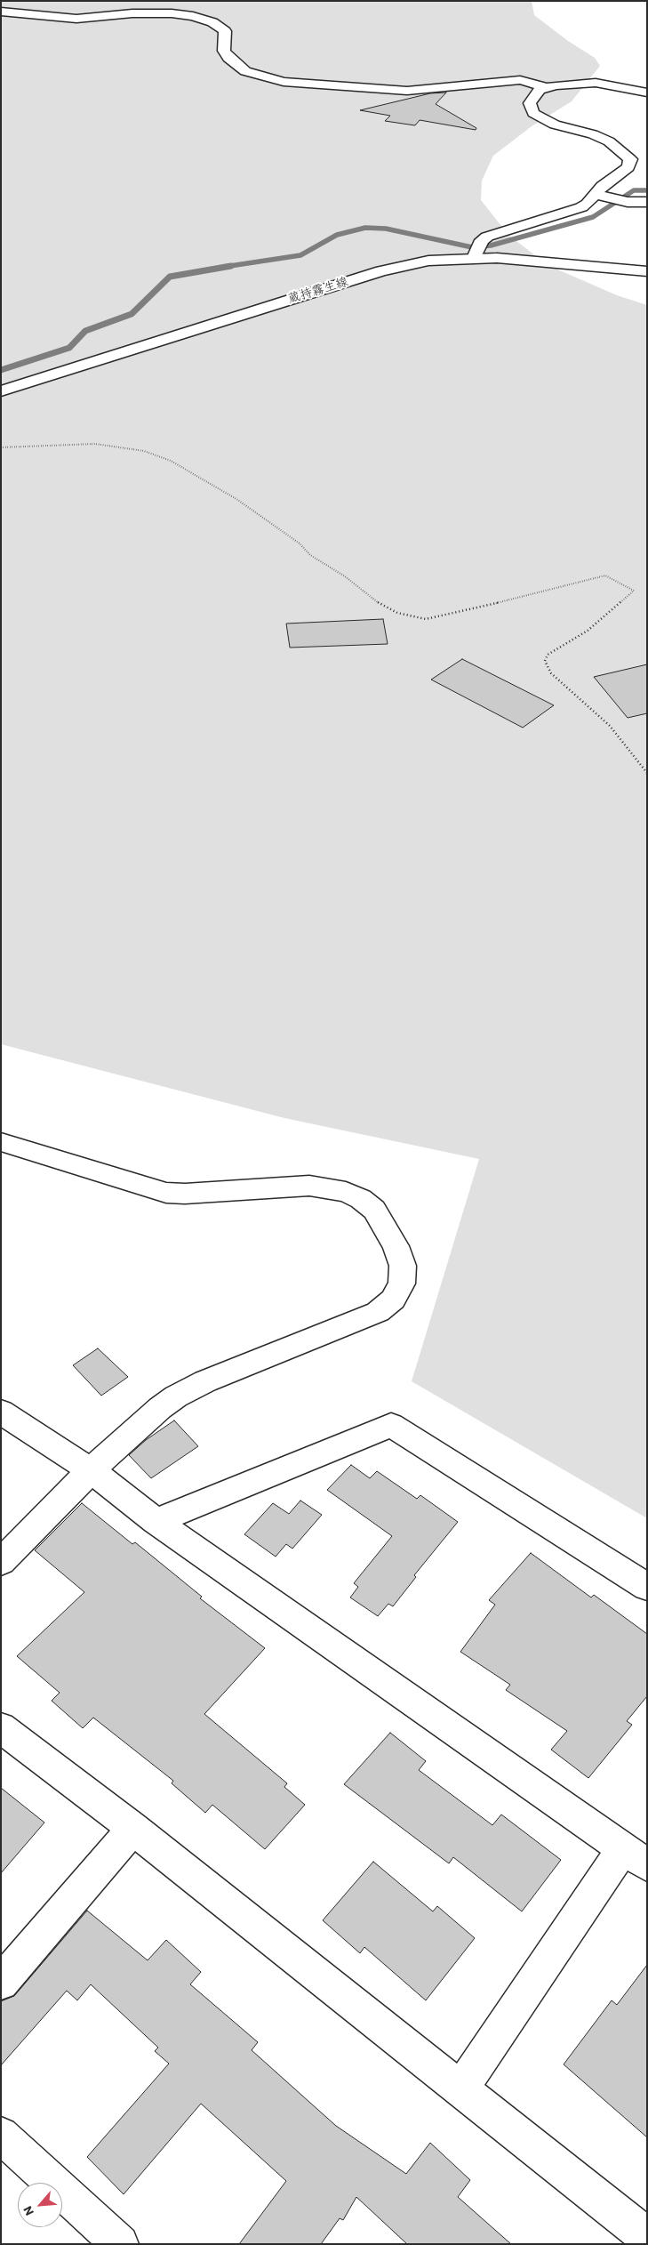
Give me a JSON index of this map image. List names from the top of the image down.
{
  "streets": {
    "street": ["蔵持霧生線"]
  },
  "north": "bottom left"
}
